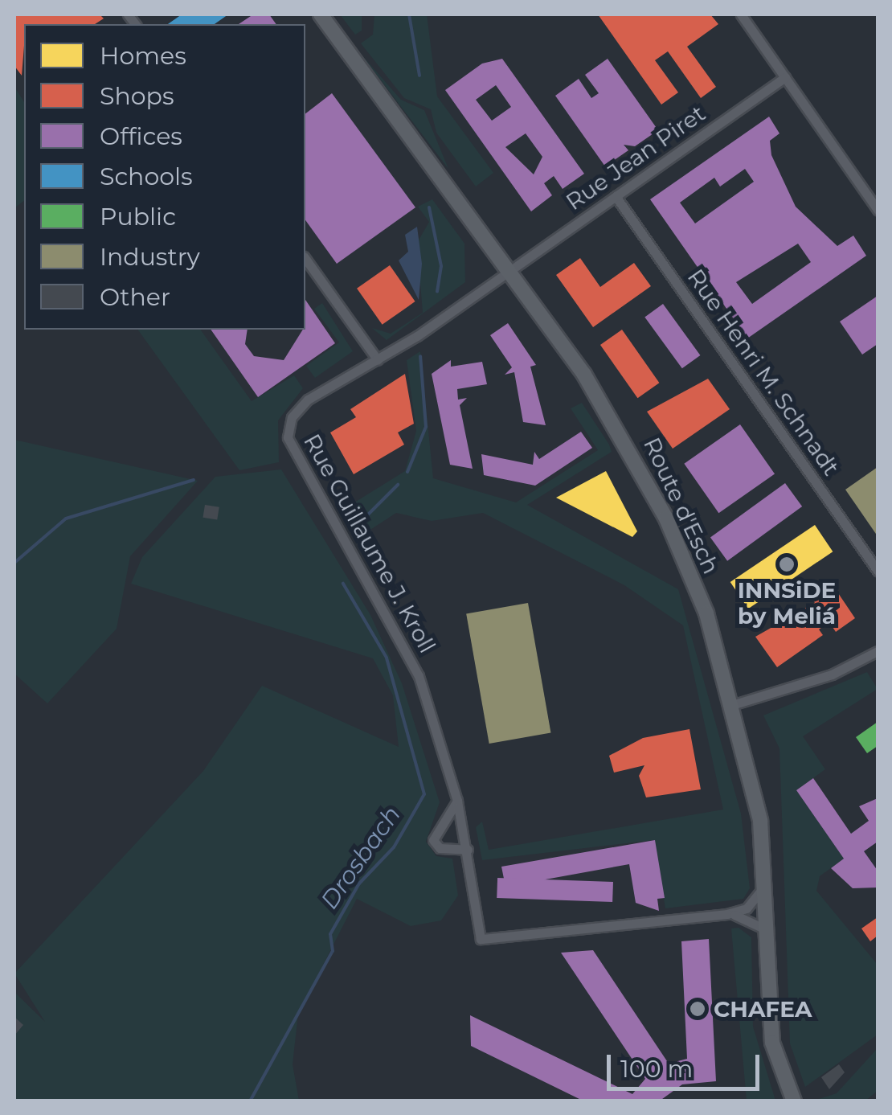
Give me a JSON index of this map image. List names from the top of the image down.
{
  "streets": {
    "main road": ["Route d'Esch"],
    "street": ["Rue Jean Piret", "Rue Henri M. Schnadt", "Rue Guillaume J. Kroll"]
  },
  "crossings": [
    ["Rue Jean Piret", "Rue Henri M. Schnadt"],
    ["Rue Jean Piret", "Route d'Esch"],
    ["Rue Jean Piret", "Rue Guillaume J. Kroll"],
    ["Route d'Esch", "Rue Guillaume J. Kroll"]
  ],
  "water": ["Drosbach"],
  "places": ["INNSiDE by Meliá", "CHAFEA"],
  "legend": [
    "Homes",
    "Shops",
    "Offices",
    "Schools",
    "Public",
    "Industry",
    "Other"
  ],
  "scale_bar": "100 m"
}
